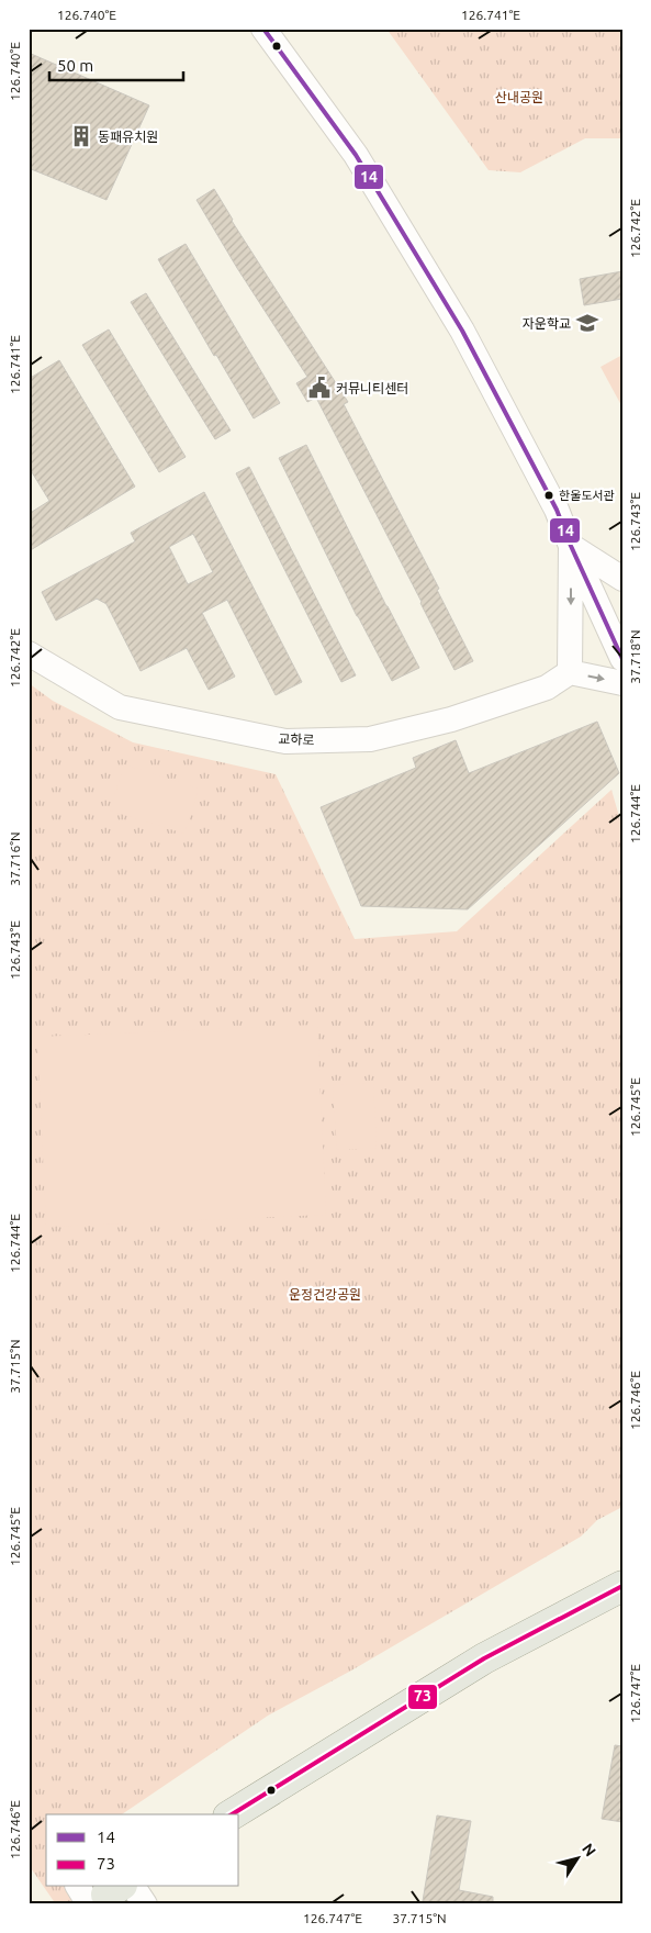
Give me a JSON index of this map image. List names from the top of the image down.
{
  "streets": {
    "street": ["교하로"]
  },
  "parks": ["산내공원", "운정건강공원"],
  "places": {
    "building": ["동패유치원"],
    "school or university": ["자운학교"],
    "public building": ["커뮤니티센터"],
    "other": ["한울도서관"]
  },
  "lines": ["transit line 14", "transit line 73"],
  "legend": ["14", "73"],
  "scale_bar": "50 m",
  "north": "top right",
  "coordinates": [
    "126.740°E",
    "126.741°E",
    "126.742°E",
    "126.743°E",
    "37.718°N",
    "126.744°E",
    "37.716°N",
    "126.745°E",
    "37.715°N",
    "126.746°E",
    "126.747°E"
  ]
}
